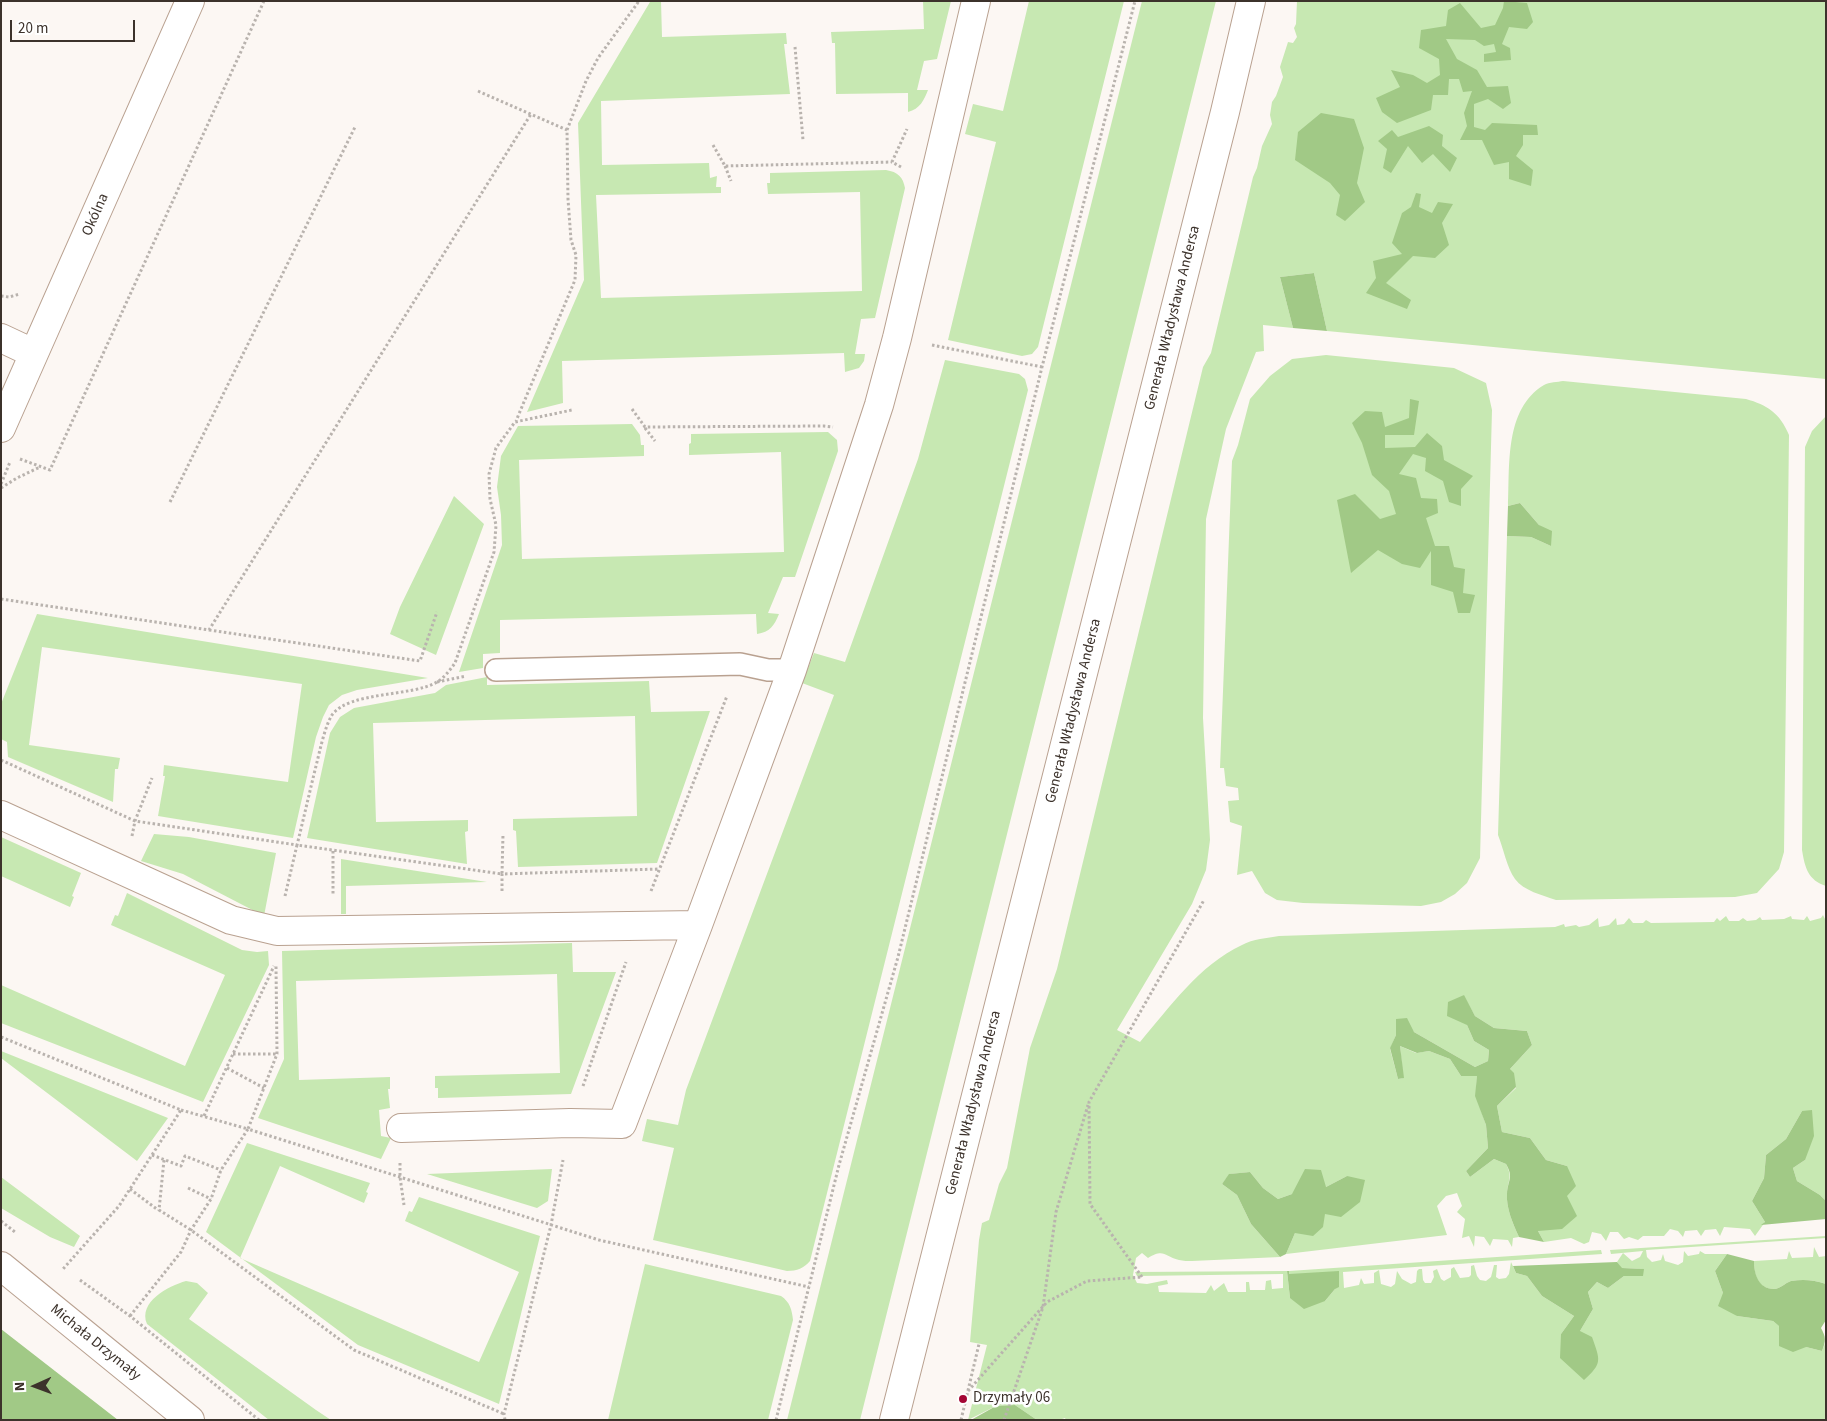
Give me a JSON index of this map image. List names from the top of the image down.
{
  "streets": {
    "street": ["Okólna", "Generała Władysława Andersa", "Michała Drzymały"]
  },
  "places": ["Drzymały 06"],
  "scale_bar": "20 m",
  "north": "left"
}
